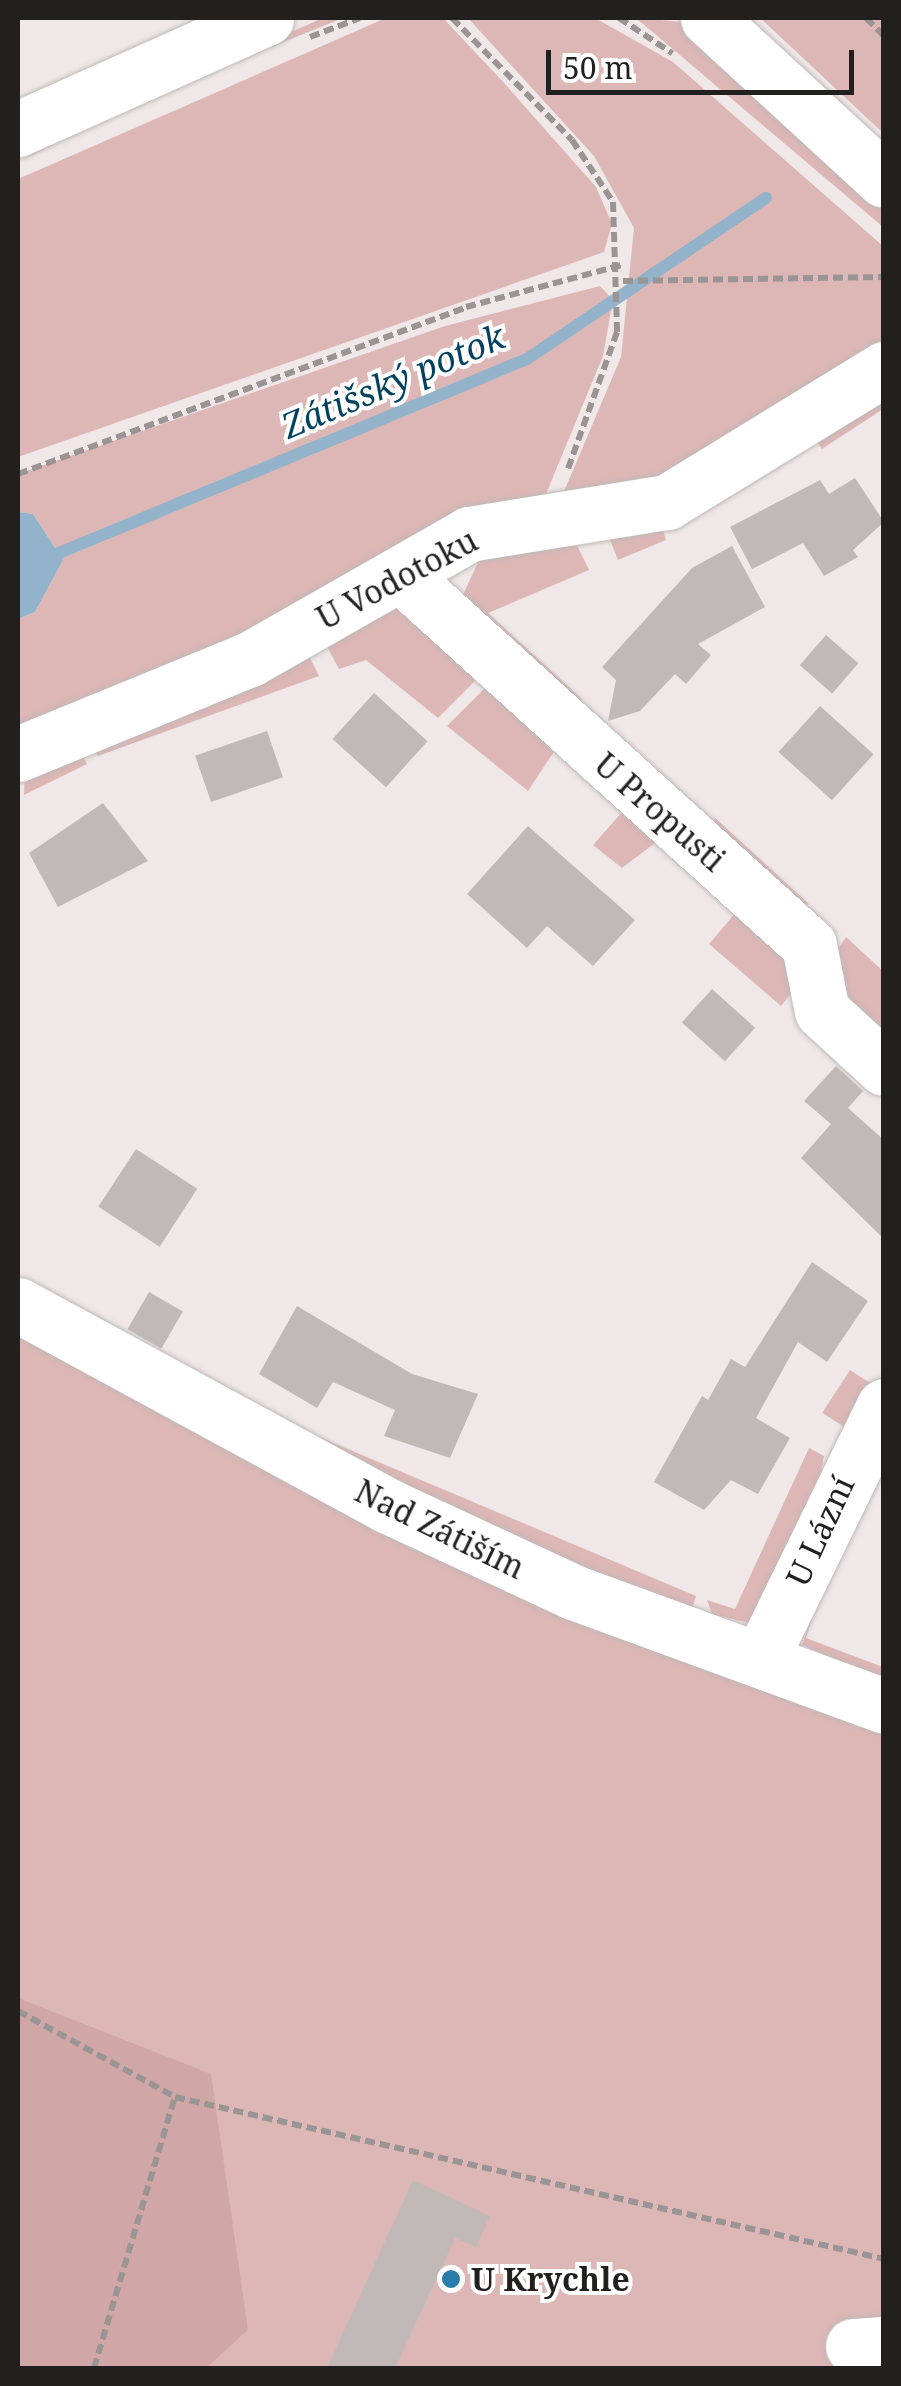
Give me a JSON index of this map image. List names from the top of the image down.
{
  "streets": {
    "street": [
      "U Vodotoku",
      "U Propusti",
      "Nad Zátiším",
      "U Lázní"
    ]
  },
  "crossings": [
    ["U Vodotoku", "U Propusti"],
    ["Nad Zátiším", "U Lázní"]
  ],
  "water": ["Zátišský potok"],
  "places": ["U Krychle"],
  "scale_bar": "50 m"
}
